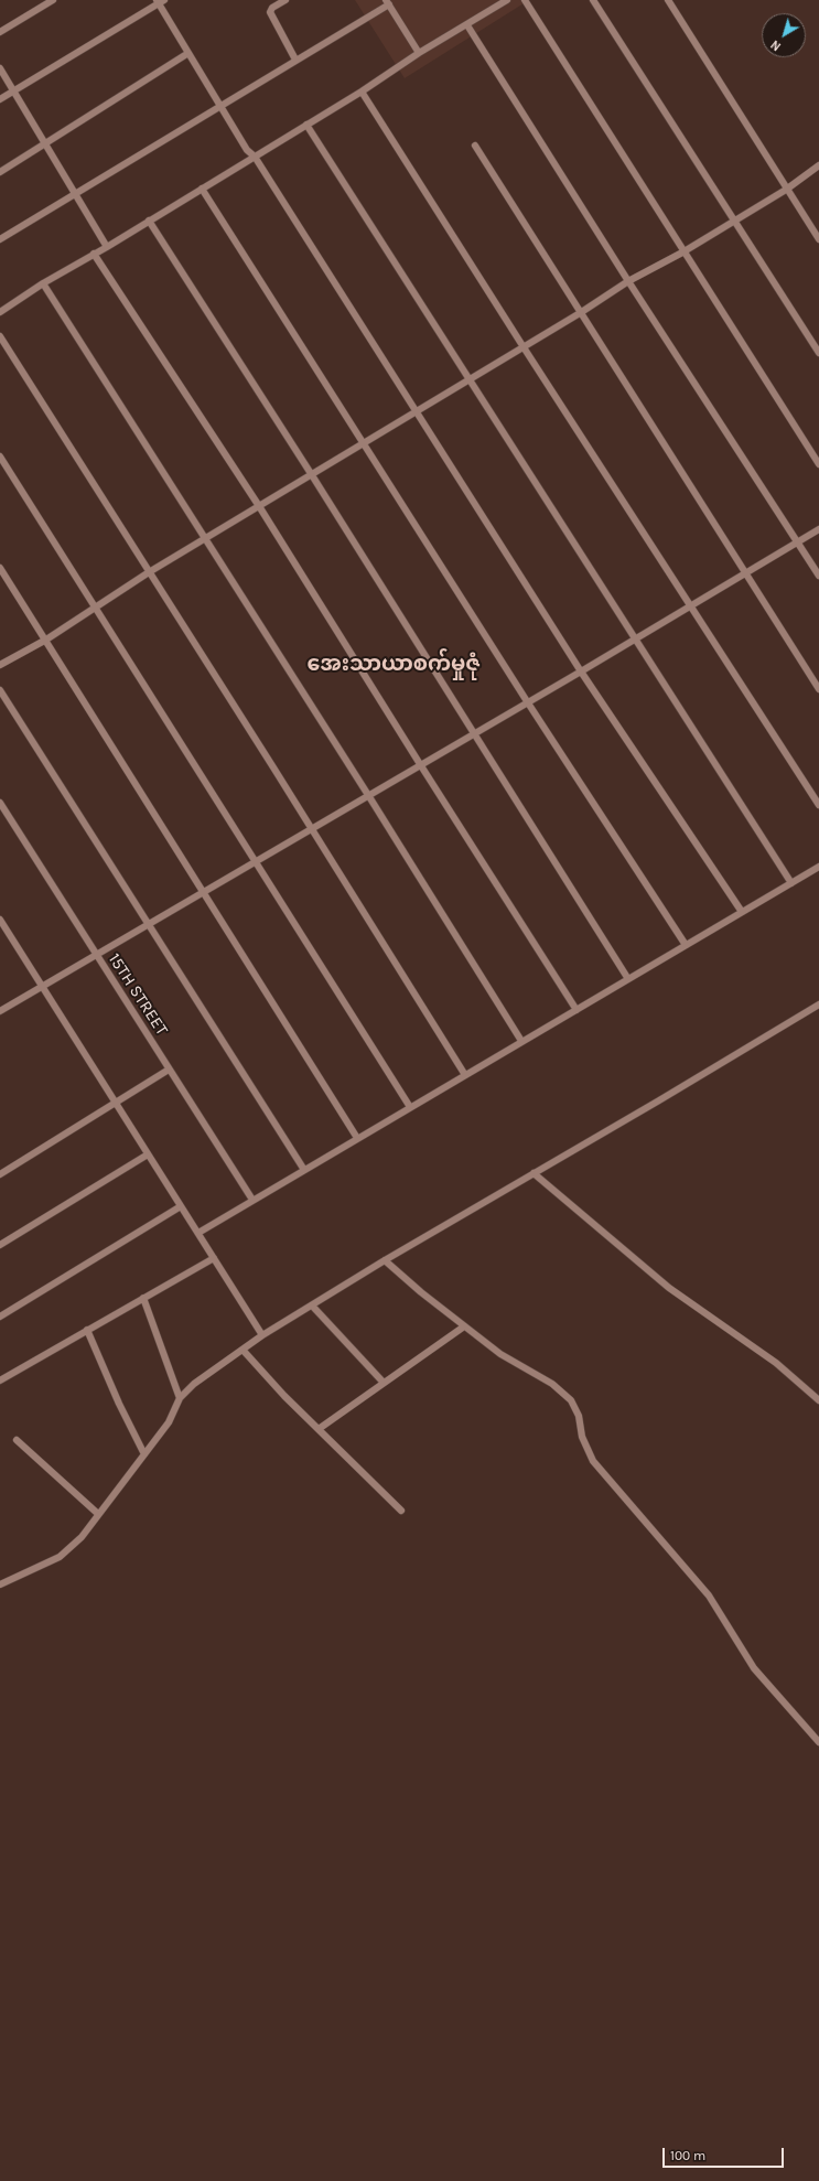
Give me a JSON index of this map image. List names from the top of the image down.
{
  "streets": {
    "street": ["15TH STREET"]
  },
  "districts": ["အေးသာယာစက်မှုဇုံ"],
  "scale_bar": "100 m",
  "north": "bottom left"
}
